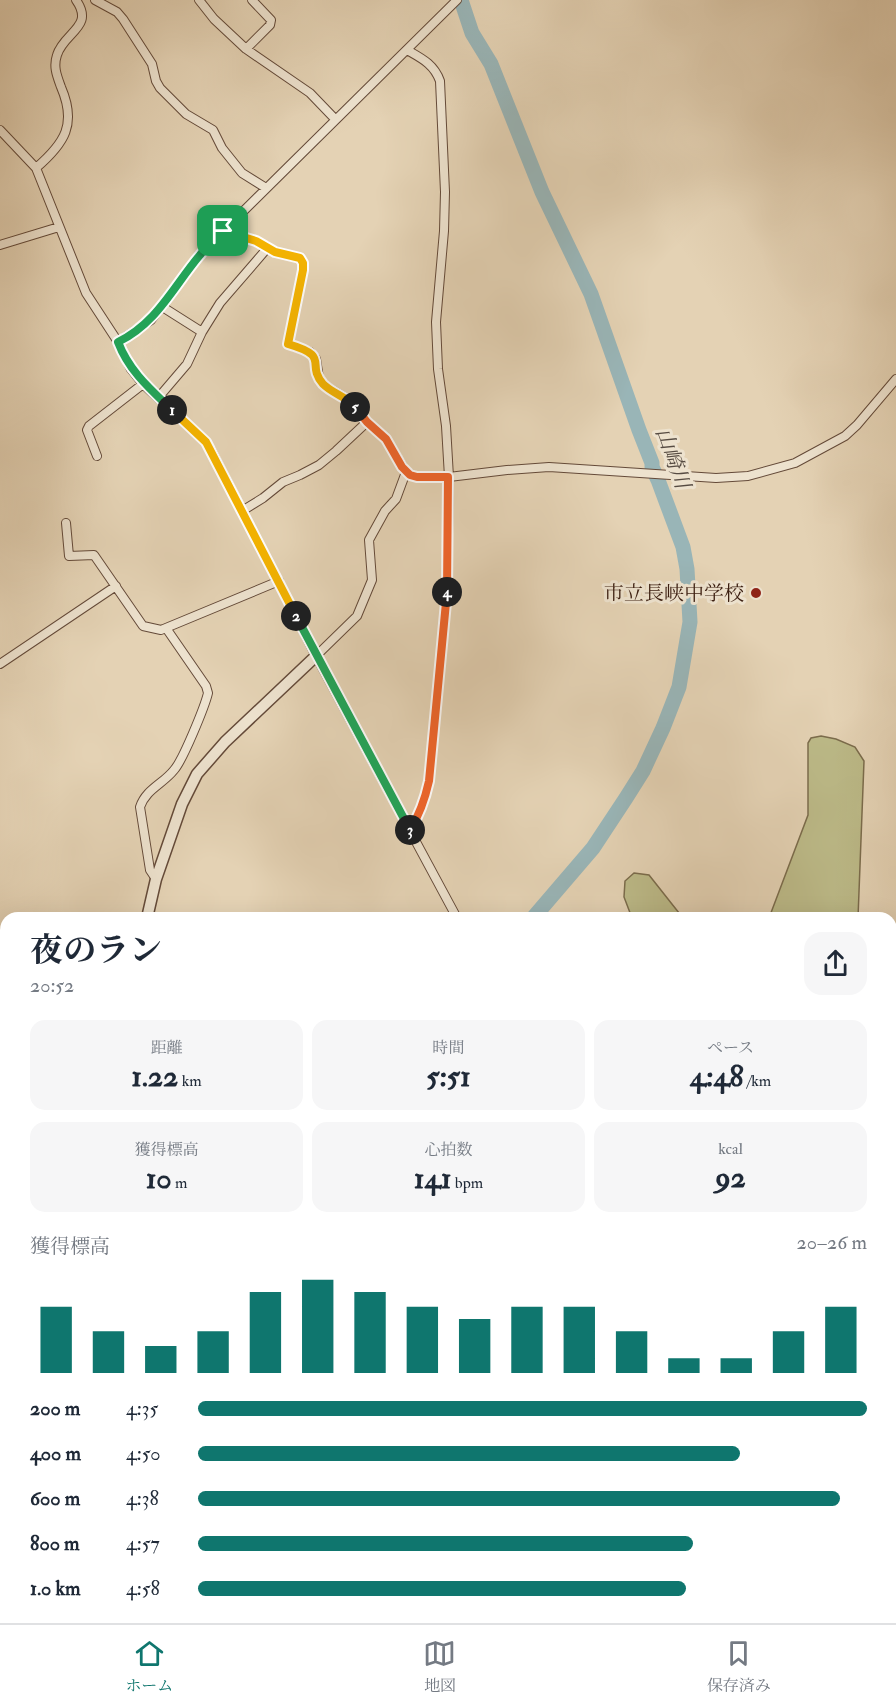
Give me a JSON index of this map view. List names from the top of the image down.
{
  "water": ["山崎川"],
  "places": ["市立長峡中学校"],
  "page": {
    "pins": [
      "5",
      "1",
      "4",
      "2",
      "3"
    ],
    "heading": ["夜のラン", "20:52"],
    "stats": [
      ["距離", "1.22 km"],
      ["時間", "5:51"],
      ["ペース", "4:48 /km"],
      ["獲得標高", "10 m"],
      ["心拍数", "141 bpm"],
      ["kcal", "92"]
    ],
    "chart": ["獲得標高", "20–26 m"],
    "list": [
      {
        "name": "200 m",
        "note": "4:35"
      },
      {
        "name": "400 m",
        "note": "4:50"
      },
      {
        "name": "600 m",
        "note": "4:38"
      },
      {
        "name": "800 m",
        "note": "4:57"
      },
      {
        "name": "1.0 km",
        "note": "4:58"
      }
    ],
    "tabs": ["ホーム", "地図", "保存済み"]
  }
}
